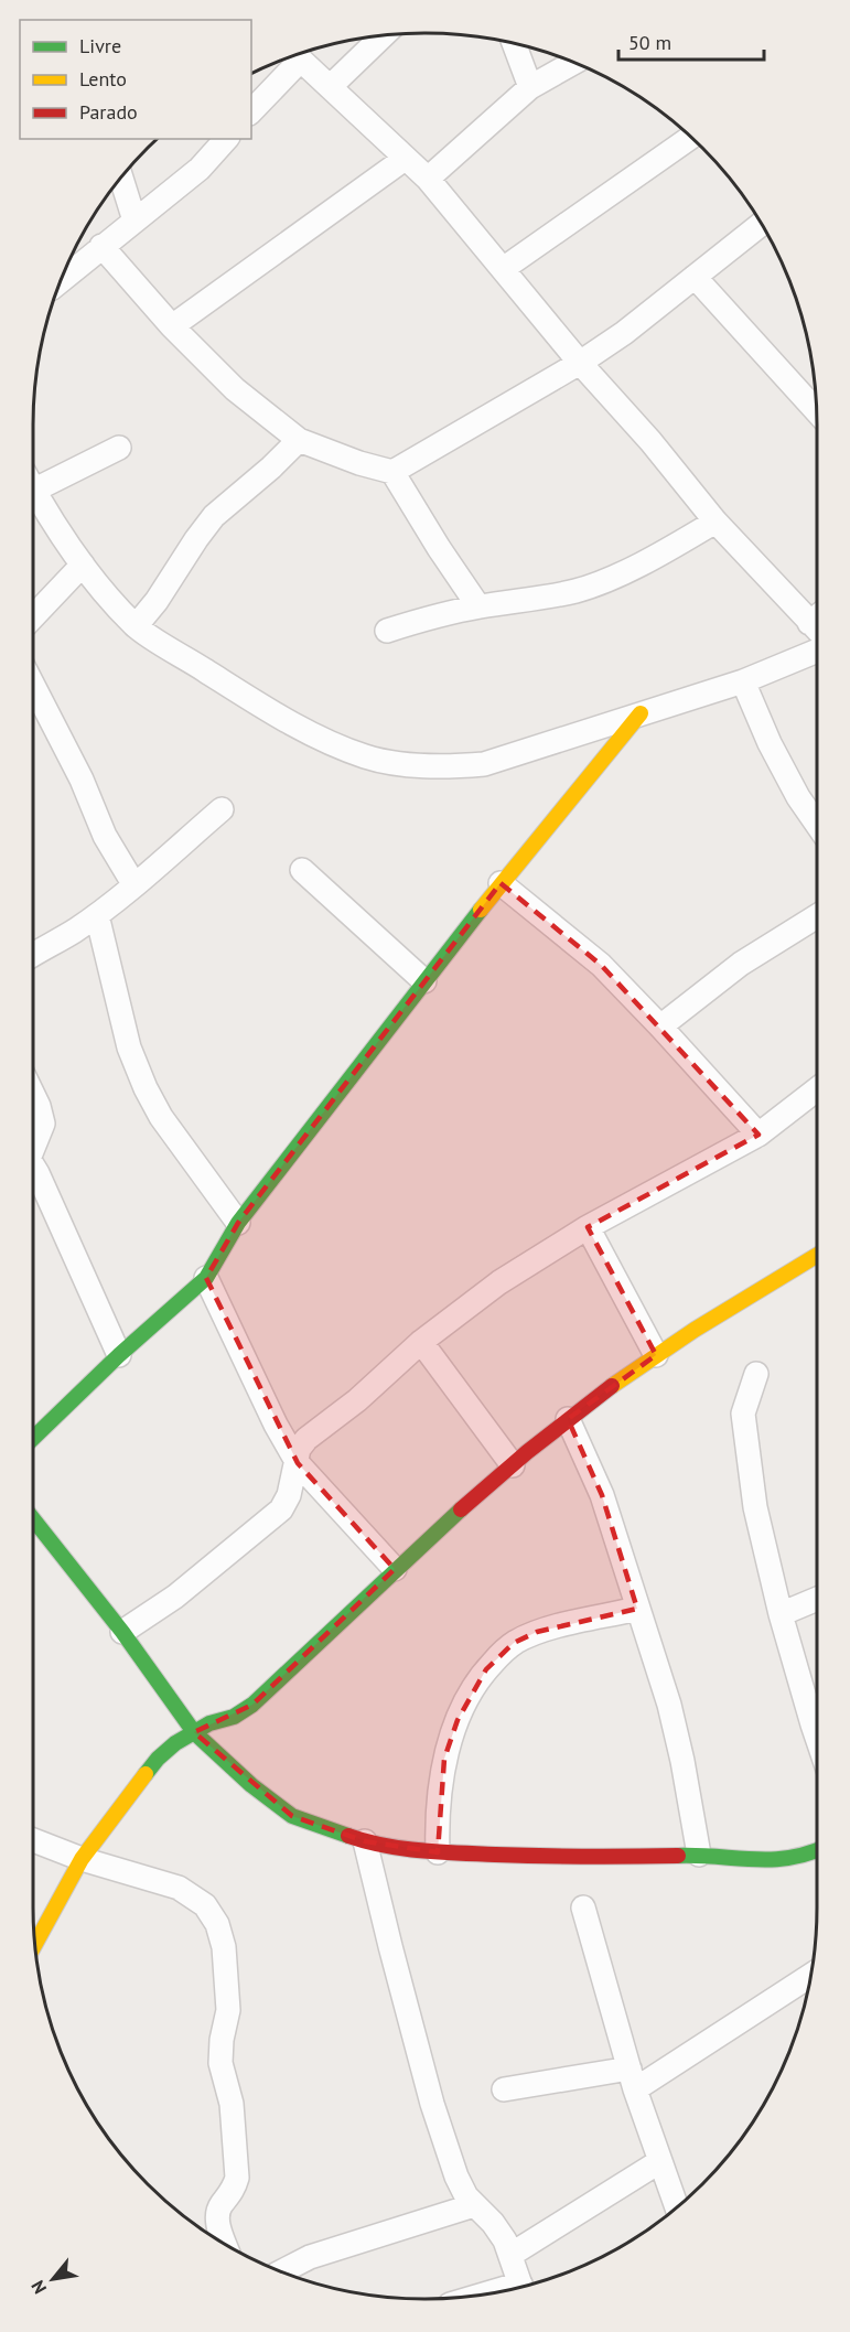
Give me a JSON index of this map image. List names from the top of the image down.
{
  "legend": ["Livre", "Lento", "Parado"],
  "scale_bar": "50 m",
  "north": "bottom left"
}
